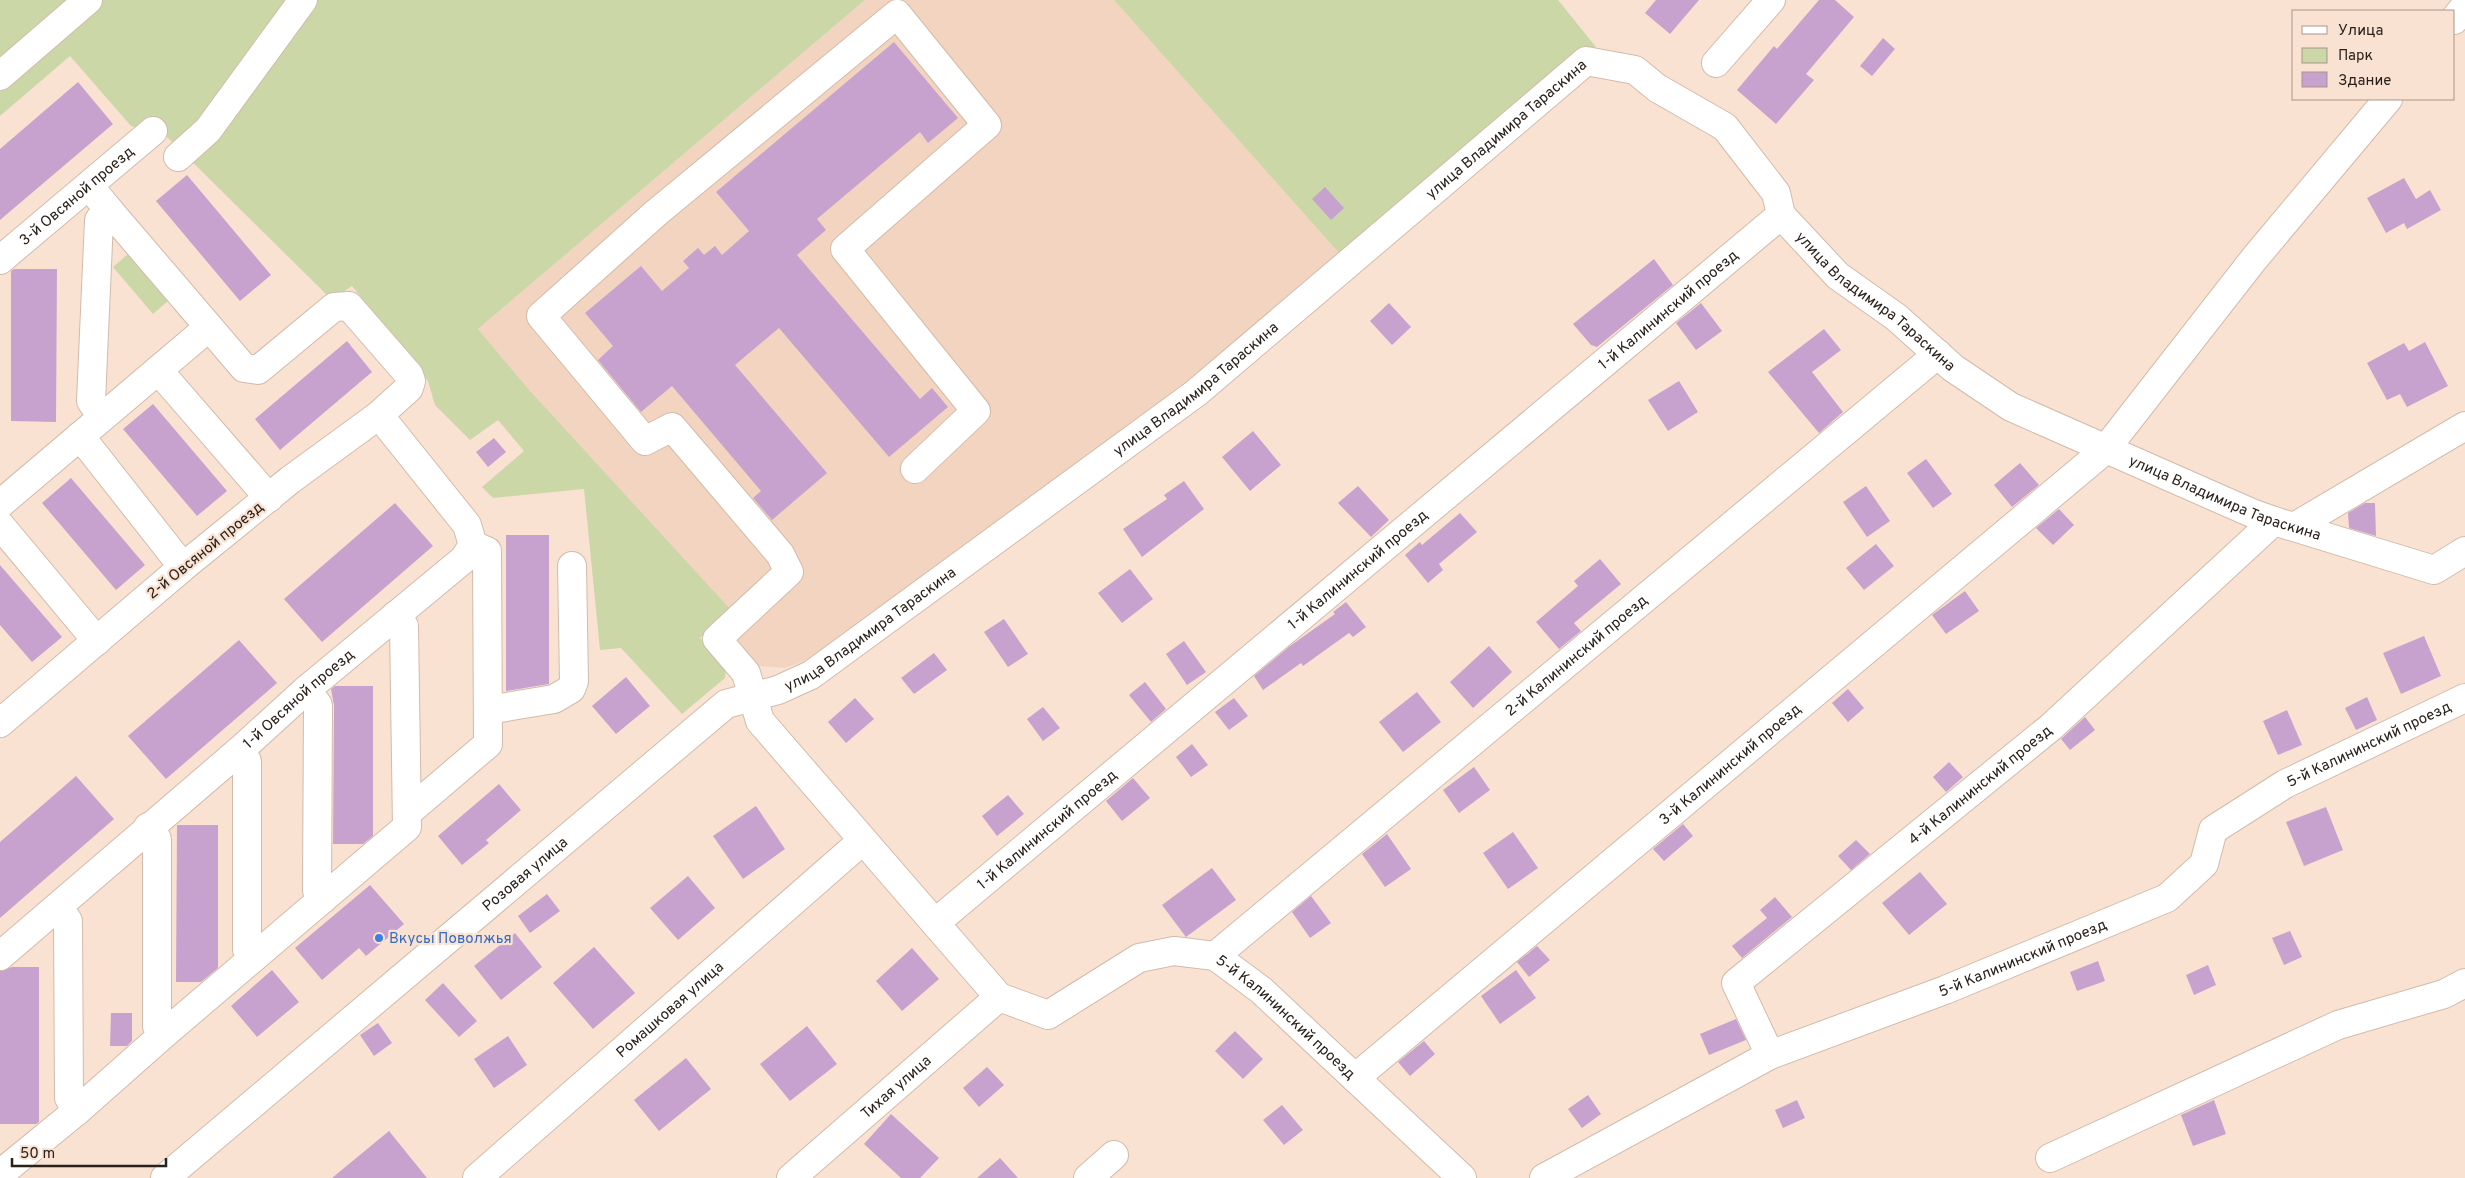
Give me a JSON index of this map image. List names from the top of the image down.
{
  "streets": {
    "street": [
      "улица Владимира Тараскина",
      "3-й Овсяной проезд",
      "1-й Калининский проезд",
      "2-й Овсяной проезд",
      "2-й Калининский проезд",
      "1-й Овсяной проезд",
      "5-й Калининский проезд",
      "3-й Калининский проезд",
      "4-й Калининский проезд",
      "Розовая улица",
      "Ромашковая улица",
      "Тихая улица"
    ]
  },
  "crossings": [
    ["улица Владимира Тараскина", "1-й Калининский проезд"],
    ["улица Владимира Тараскина", "2-й Калининский проезд"],
    ["улица Владимира Тараскина", "3-й Калининский проезд"],
    ["улица Владимира Тараскина", "4-й Калининский проезд"],
    ["улица Владимира Тараскина", "Розовая улица"],
    ["2-й Калининский проезд", "5-й Калининский проезд"],
    ["5-й Калининский проезд", "3-й Калининский проезд"],
    ["5-й Калининский проезд", "4-й Калининский проезд"],
    ["5-й Калининский проезд", "Тихая улица"]
  ],
  "places": ["Вкусы Поволжья"],
  "legend": ["Улица", "Парк", "Здание"],
  "scale_bar": "50 m"
}
